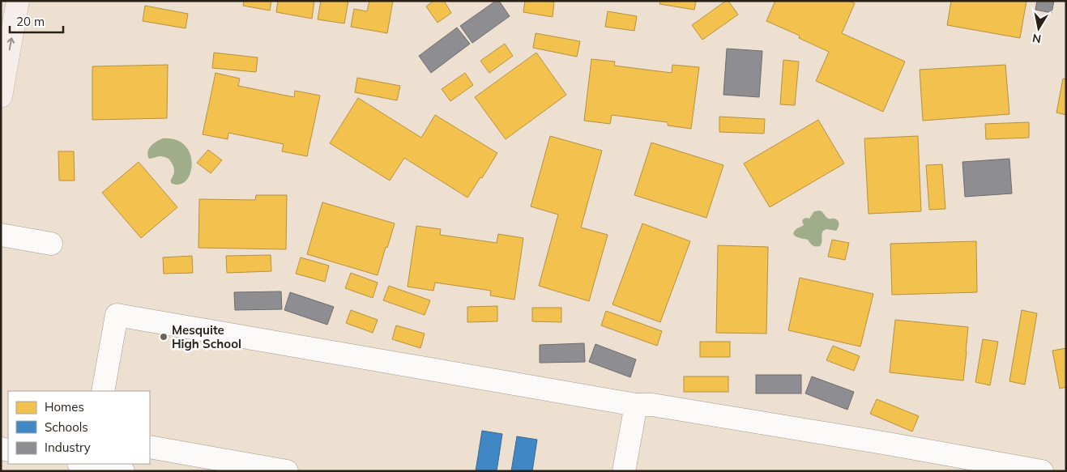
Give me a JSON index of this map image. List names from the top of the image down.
{
  "places": ["Mesquite High School"],
  "legend": ["Homes", "Schools", "Industry"],
  "scale_bar": "20 m",
  "north": "bottom"
}
